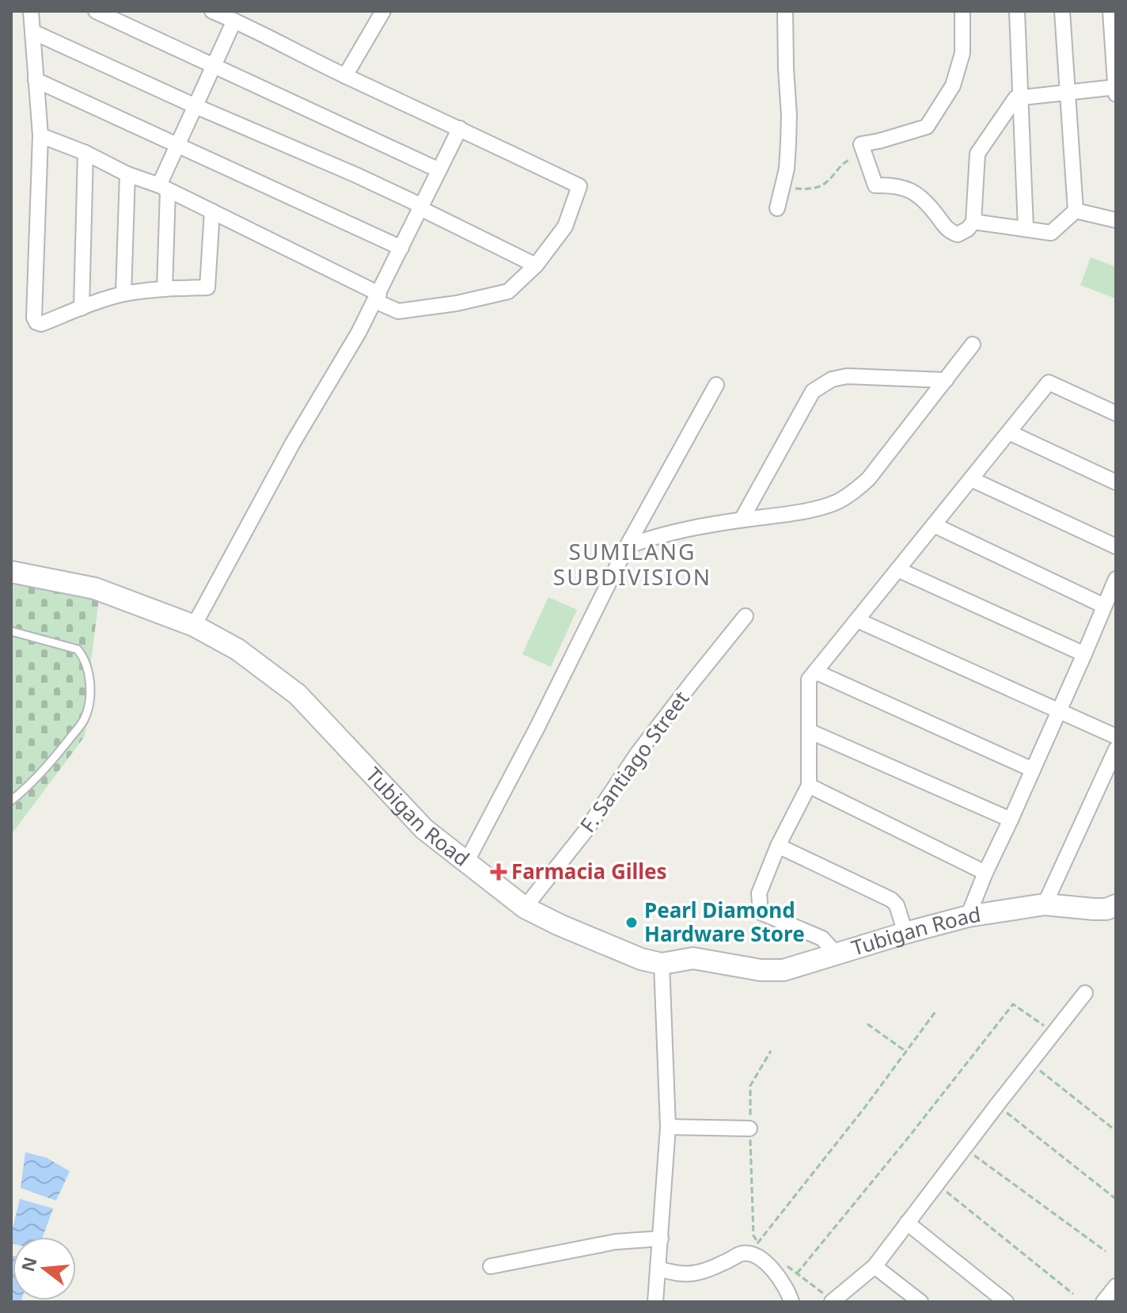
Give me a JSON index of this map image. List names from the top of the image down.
{
  "streets": {
    "street": ["F. Santiago Street", "Tubigan Road"]
  },
  "crossings": [
    ["F. Santiago Street", "Tubigan Road"]
  ],
  "districts": ["SUMILANG SUBDIVISION"],
  "places": {
    "health": ["Farmacia Gilles"],
    "other": ["Pearl Diamond Hardware Store"]
  },
  "north": "left"
}
